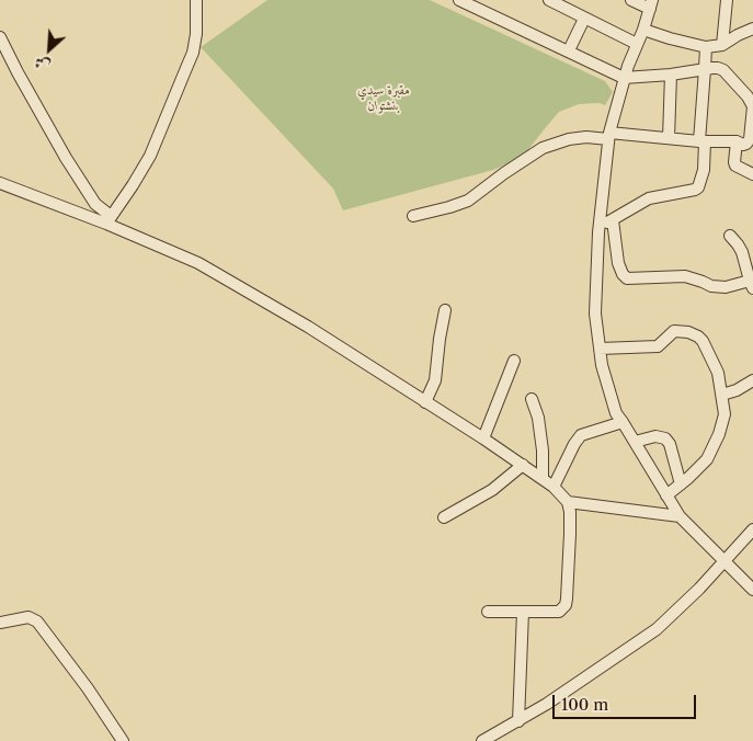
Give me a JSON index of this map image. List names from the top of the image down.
{
  "parks": ["مقبرة سيدي بنشتوان"],
  "scale_bar": "100 m",
  "north": "bottom left"
}
